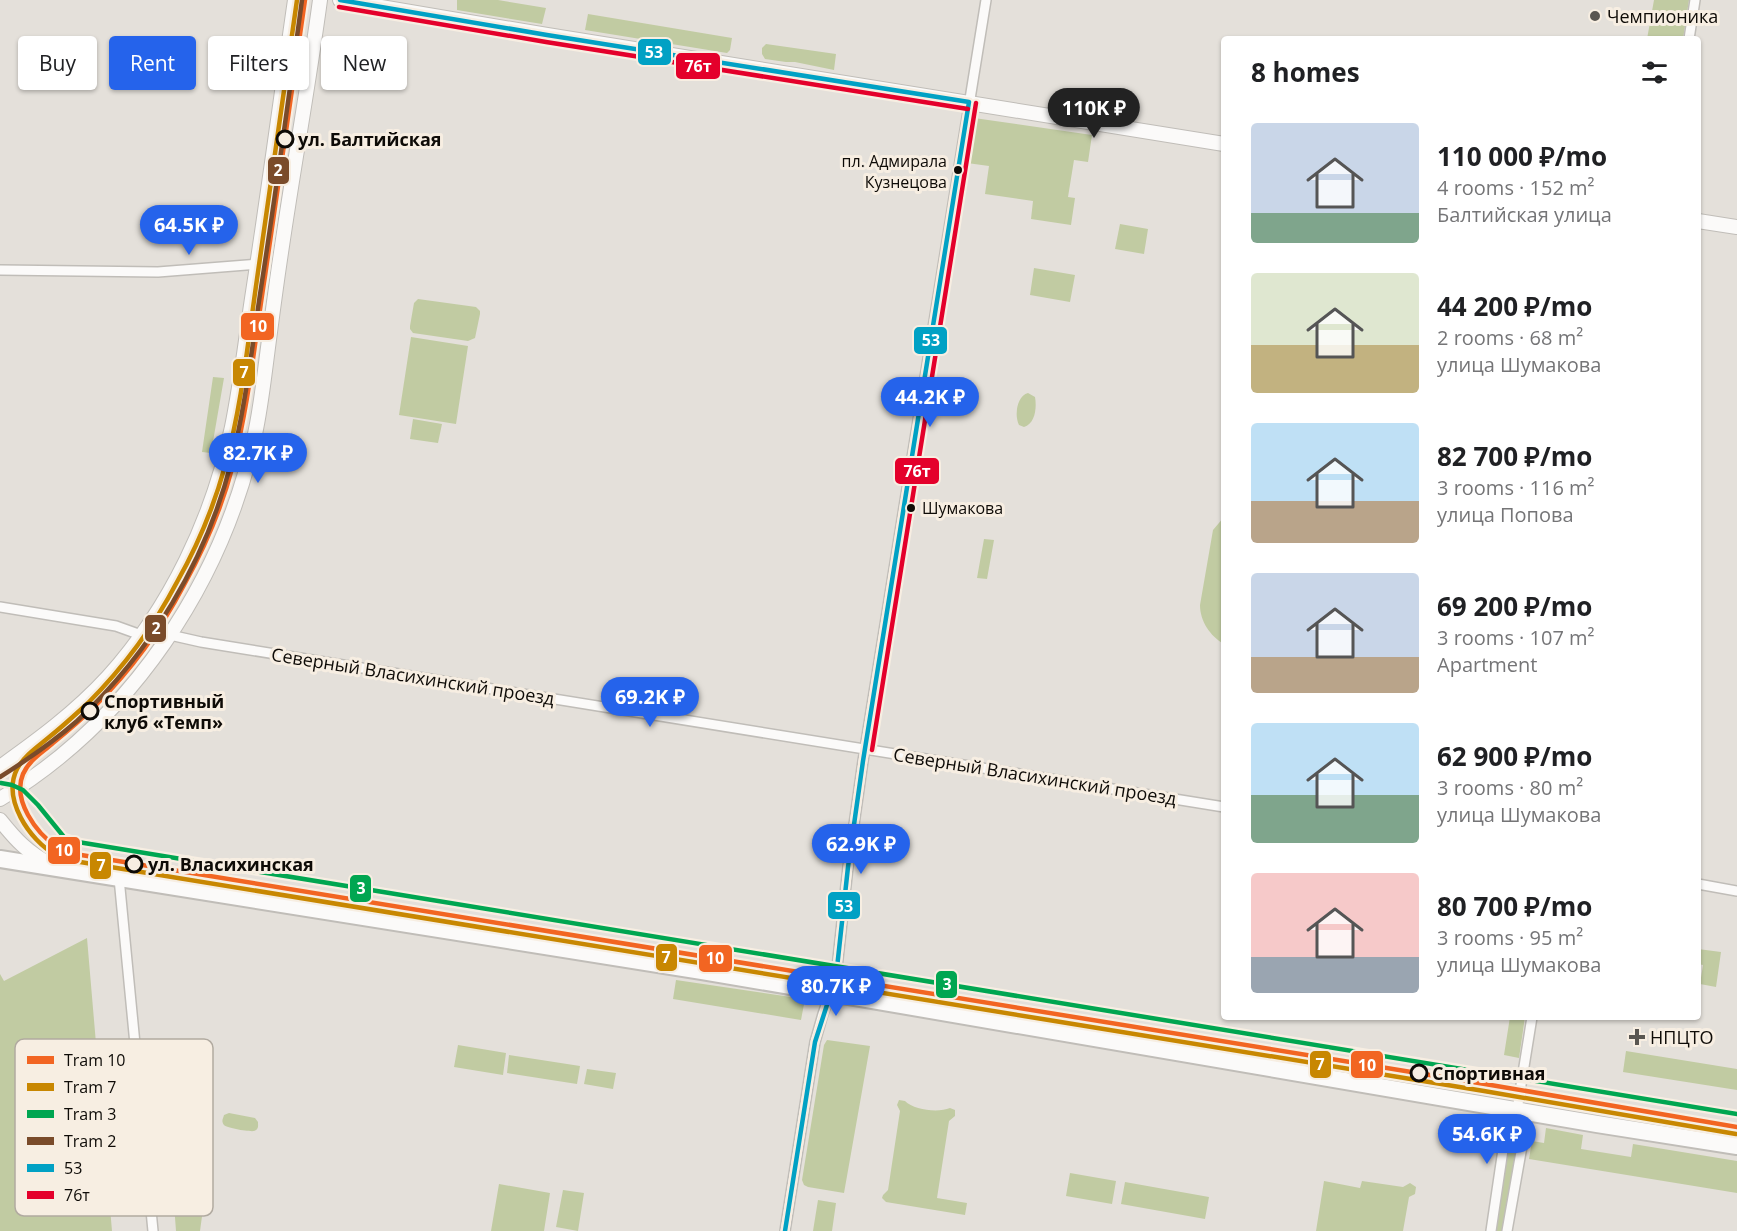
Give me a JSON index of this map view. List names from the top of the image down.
{
  "streets": {
    "street": ["Северный Власихинский проезд"]
  },
  "places": {
    "other": [
      "Чемпионика",
      "ул. Балтийская",
      "пл. Адмирала Кузнецова",
      "Шумакова",
      "Спортивный клуб «Темп»",
      "ул. Власихинская",
      "Спортивная"
    ],
    "health": ["НПЦТО"]
  },
  "lines": [
    "tram line 10",
    "tram line 7",
    "tram line 2",
    "transit line 53",
    "transit line 76т",
    "tram line 3"
  ],
  "legend": [
    "Tram 10",
    "Tram 7",
    "Tram 3",
    "Tram 2",
    "53",
    "76т"
  ],
  "page": {
    "chip": [
      "Buy",
      "Rent",
      "Filters",
      "New"
    ],
    "heading": "8 homes",
    "price": [
      "110K ₽",
      "64.5K ₽",
      "44.2K ₽",
      "82.7K ₽",
      "69.2K ₽",
      "62.9K ₽",
      "80.7K ₽",
      "54.6K ₽"
    ],
    "list": [
      {
        "name": "110 000 ₽/mo",
        "note": "4 rooms · 152 m² · Балтийская улица"
      },
      {
        "name": "44 200 ₽/mo",
        "note": "2 rooms · 68 m² · улица Шумакова"
      },
      {
        "name": "82 700 ₽/mo",
        "note": "3 rooms · 116 m² · улица Попова"
      },
      {
        "name": "69 200 ₽/mo",
        "note": "3 rooms · 107 m² · Apartment"
      },
      {
        "name": "62 900 ₽/mo",
        "note": "3 rooms · 80 m² · улица Шумакова"
      },
      {
        "name": "80 700 ₽/mo",
        "note": "3 rooms · 95 m² · улица Шумакова"
      }
    ]
  }
}
